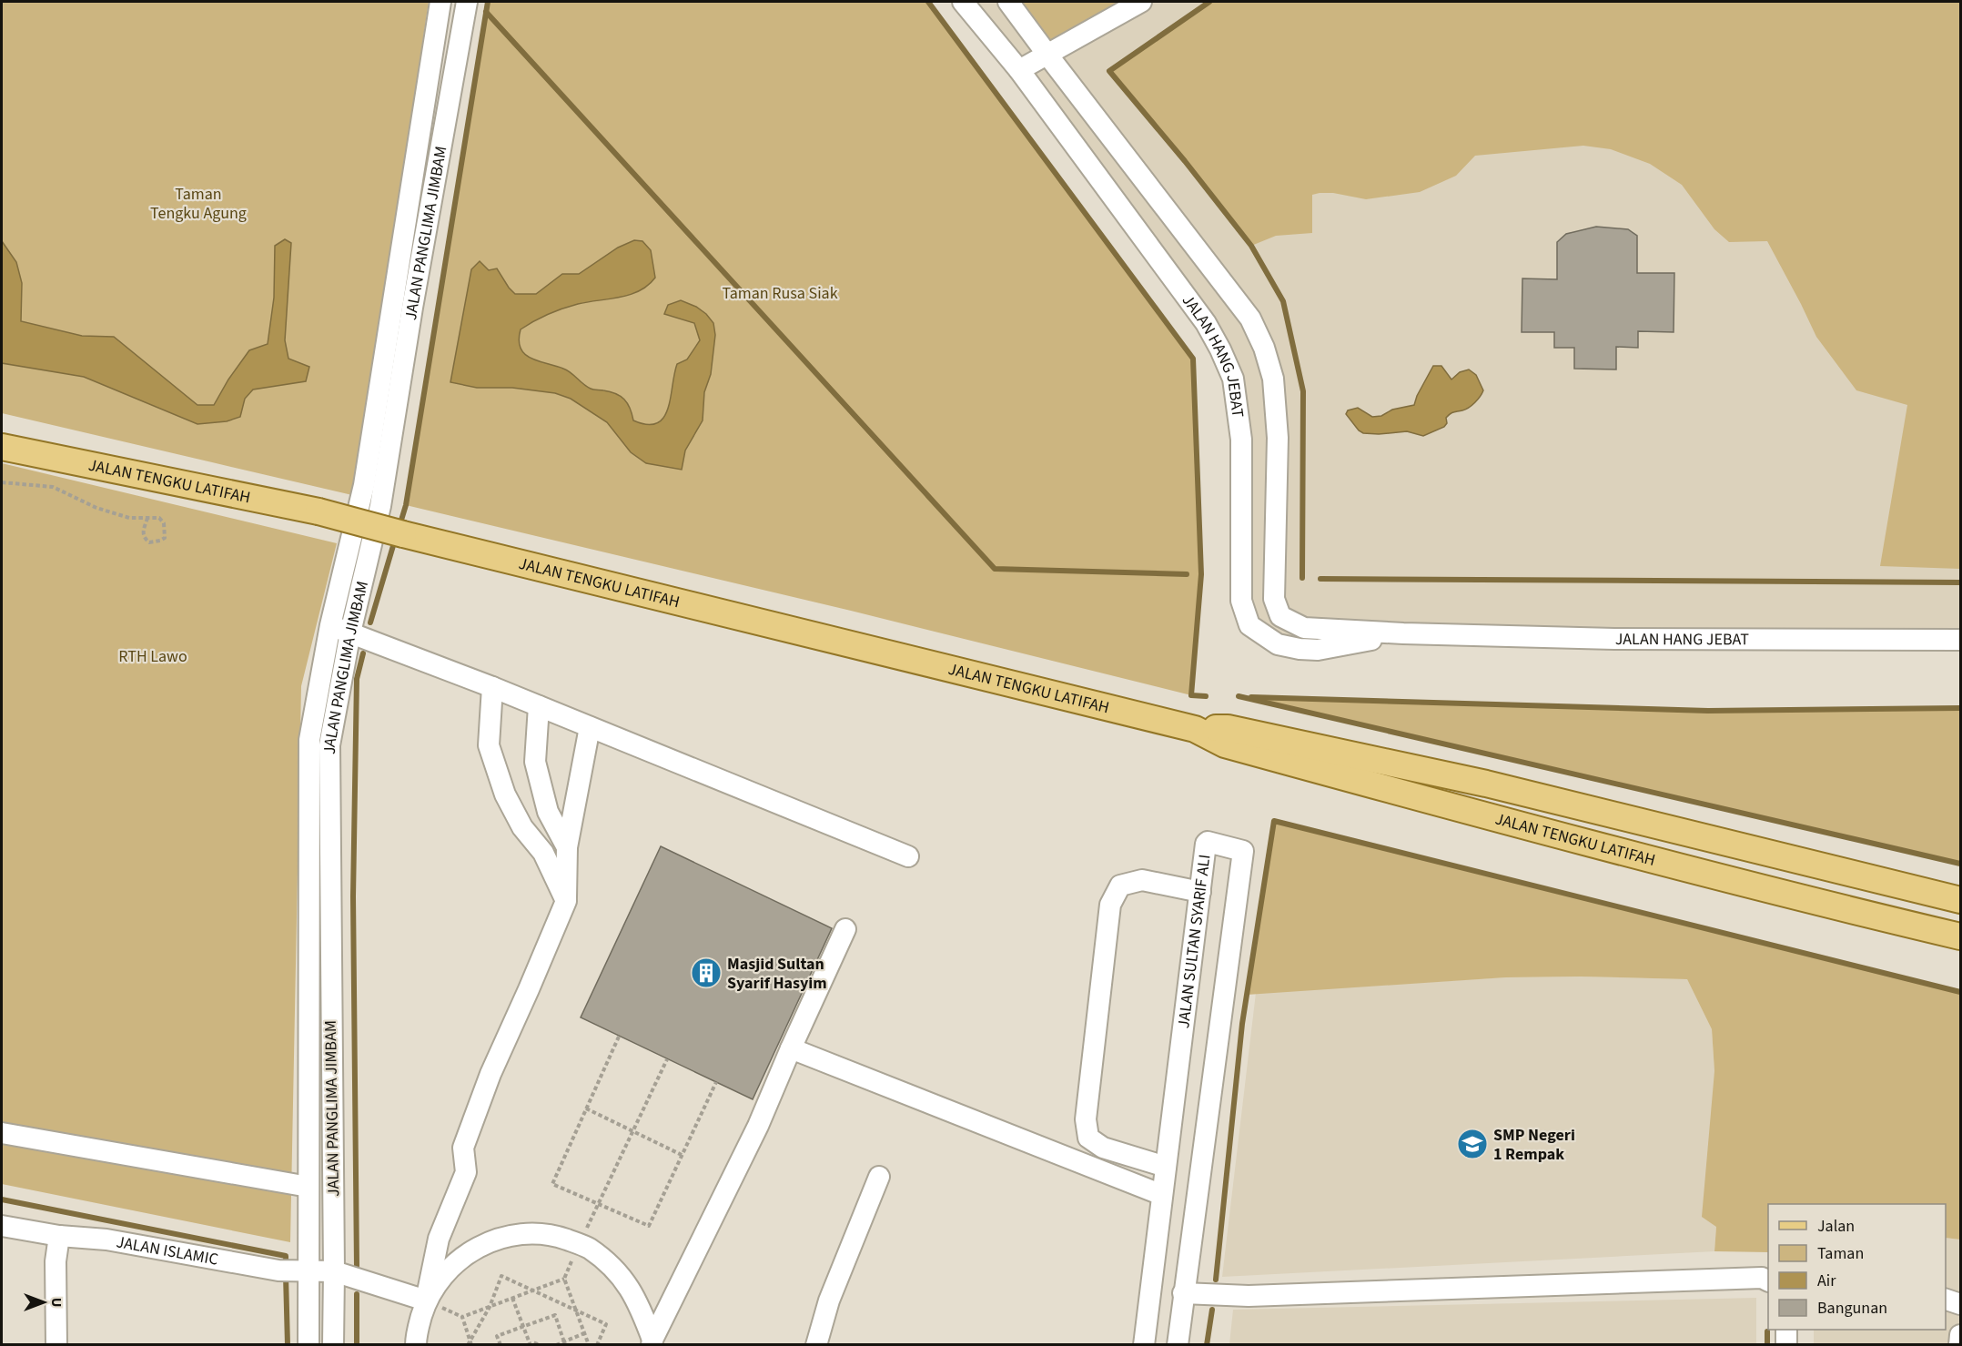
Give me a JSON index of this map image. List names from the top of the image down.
{
  "streets": {
    "main road": ["JALAN TENGKU LATIFAH"],
    "street": [
      "JALAN PANGLIMA JIMBAM",
      "JALAN HANG JEBAT",
      "JALAN SULTAN SYARIF ALI",
      "JALAN ISLAMIC"
    ]
  },
  "crossings": [
    ["JALAN PANGLIMA JIMBAM", "JALAN ISLAMIC"]
  ],
  "parks": ["Taman Tengku Agung", "Taman Rusa Siak", "RTH Lawo"],
  "places": {
    "building": ["Masjid Sultan Syarif Hasyim"],
    "school or university": ["SMP Negeri 1 Rempak"]
  },
  "legend": [
    "Jalan",
    "Taman",
    "Air",
    "Bangunan"
  ],
  "north": "right"
}
